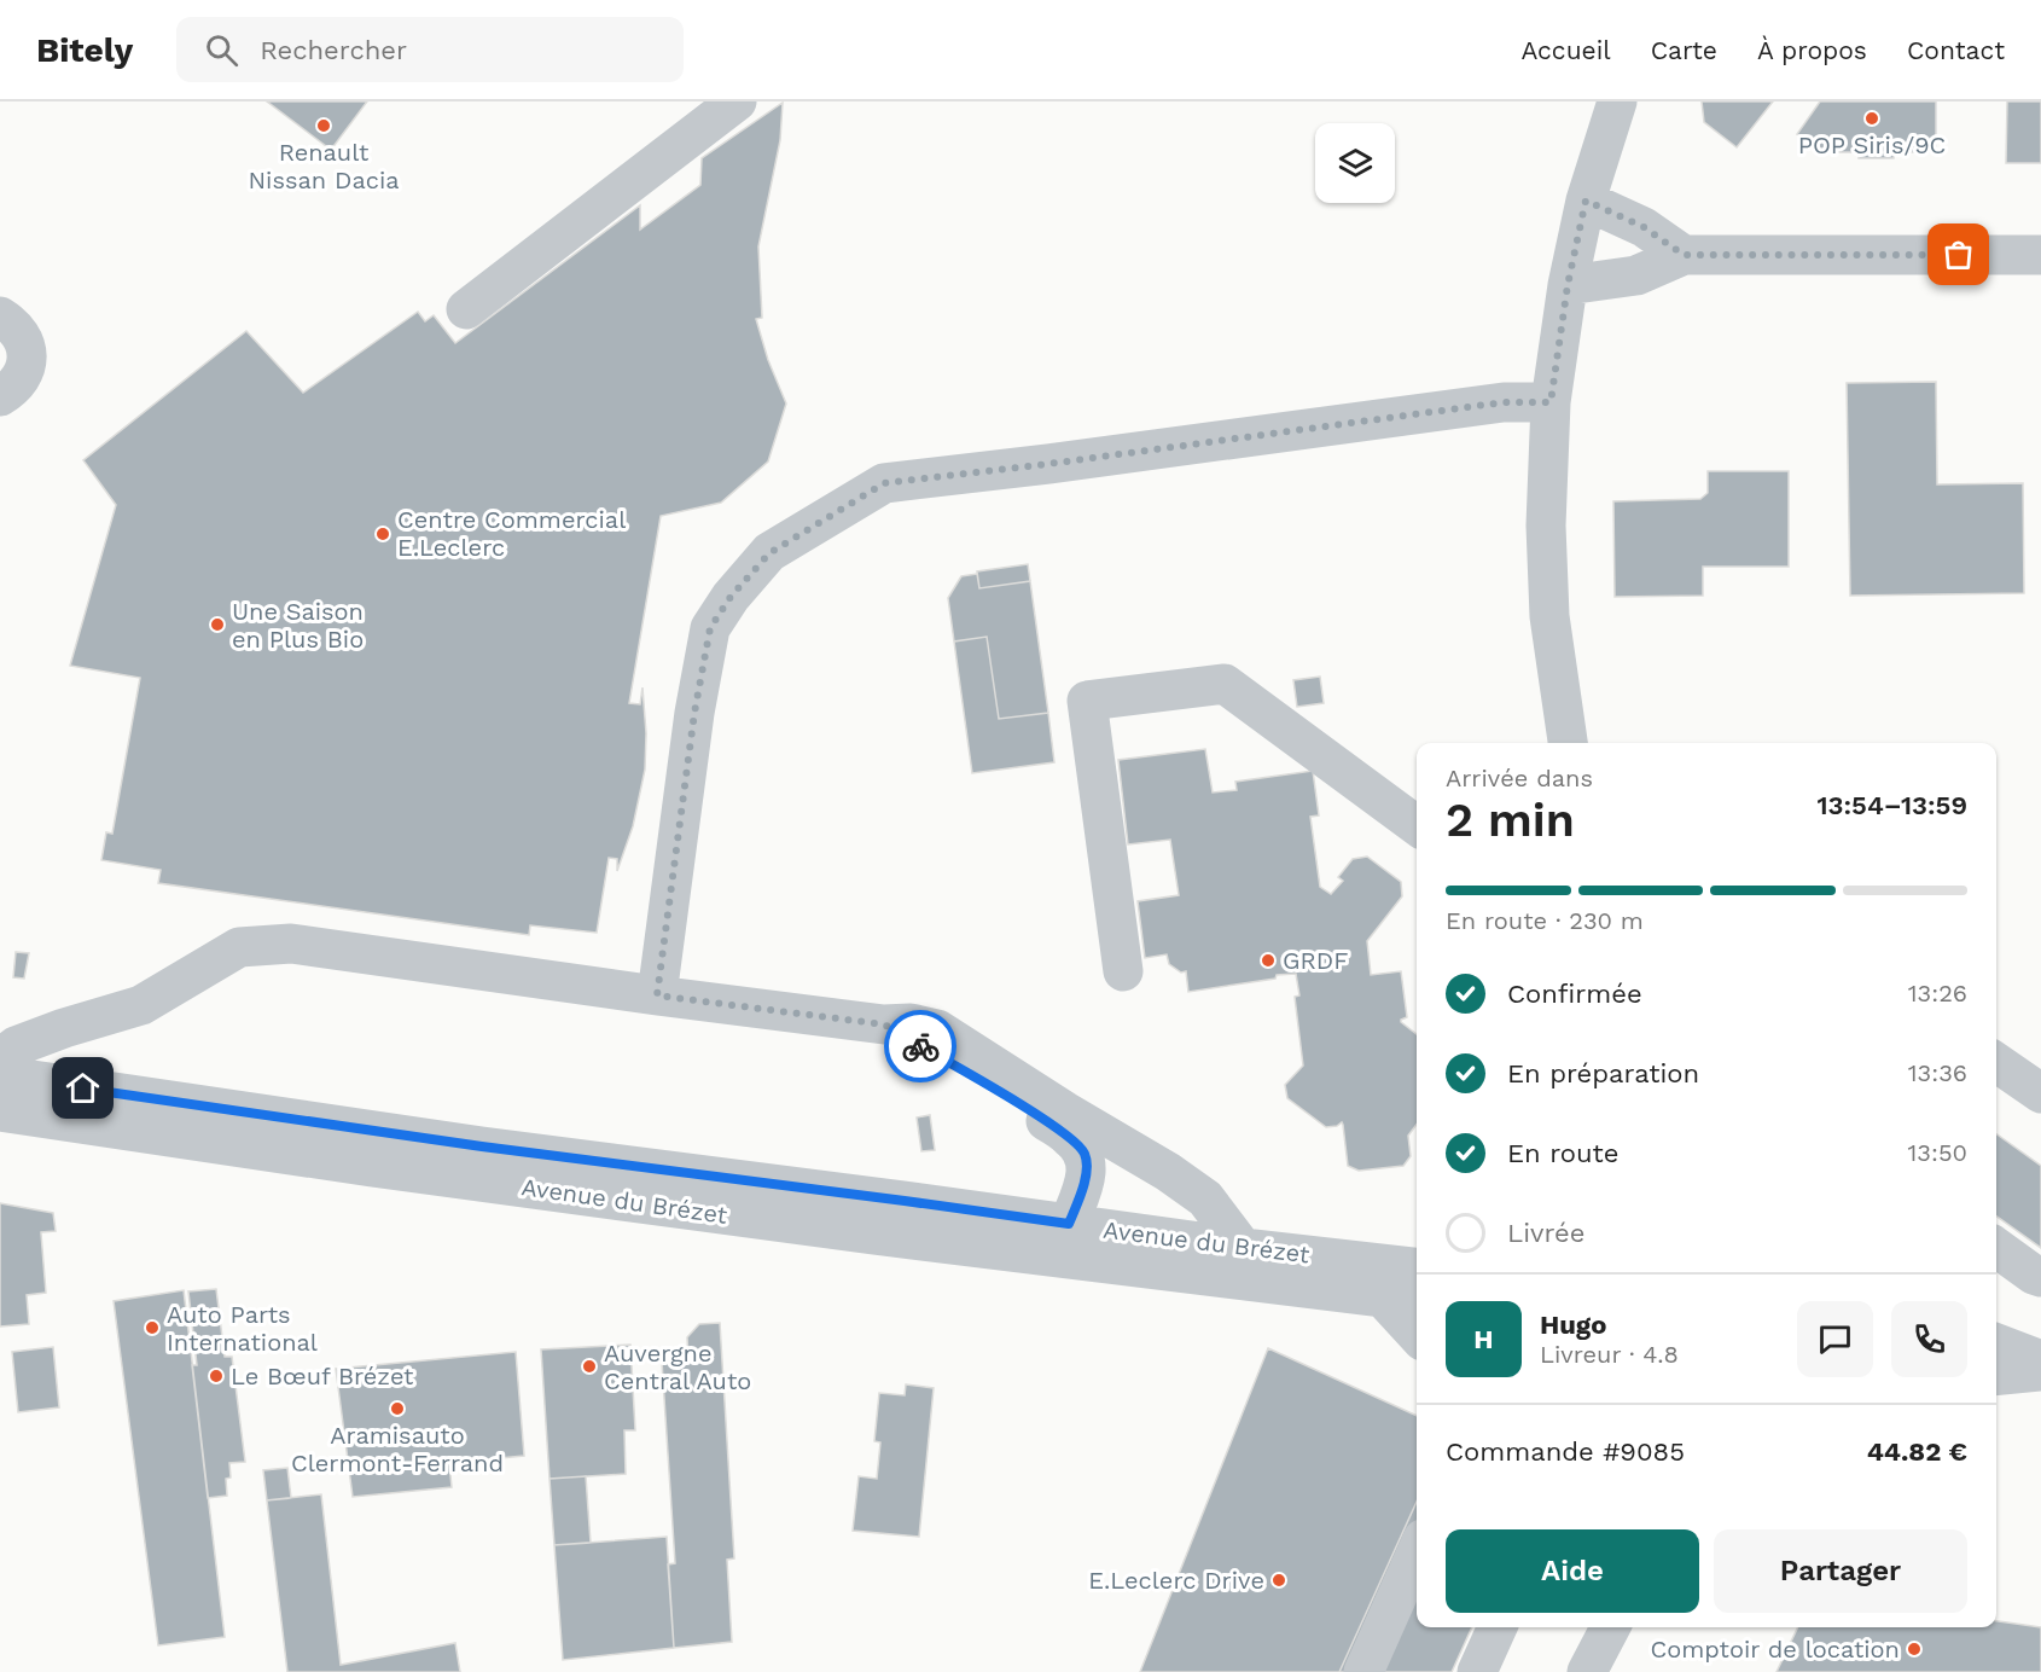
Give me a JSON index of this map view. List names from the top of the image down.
{
  "streets": {
    "street": ["Avenue du Brézet"]
  },
  "places": [
    "POP Siris/9C",
    "Renault Nissan Dacia",
    "Centre Commercial E.Leclerc",
    "Une Saison en Plus Bio",
    "GRDF",
    "Auto Parts International",
    "Auvergne Central Auto",
    "Le Bœuf Brézet",
    "Aramisauto Clermont-Ferrand",
    "E.Leclerc Drive",
    "Comptoir de location"
  ],
  "page": {
    "header": "Bitely",
    "search": "Rechercher",
    "nav": [
      "Accueil",
      "Carte",
      "À propos",
      "Contact"
    ],
    "heading": ["2 min", "Arrivée dans", "13:54–13:59"],
    "panel": [
      "Hugo",
      "Livreur · 4.8",
      "Commande #9085",
      "44.82 €"
    ],
    "bar": "En route · 230 m",
    "list": [
      ["Confirmée", "13:26"],
      ["En préparation", "13:36"],
      ["En route", "13:50"],
      "Livrée"
    ],
    "round": "H",
    "buttons": ["Aide", "Partager"]
  }
}
